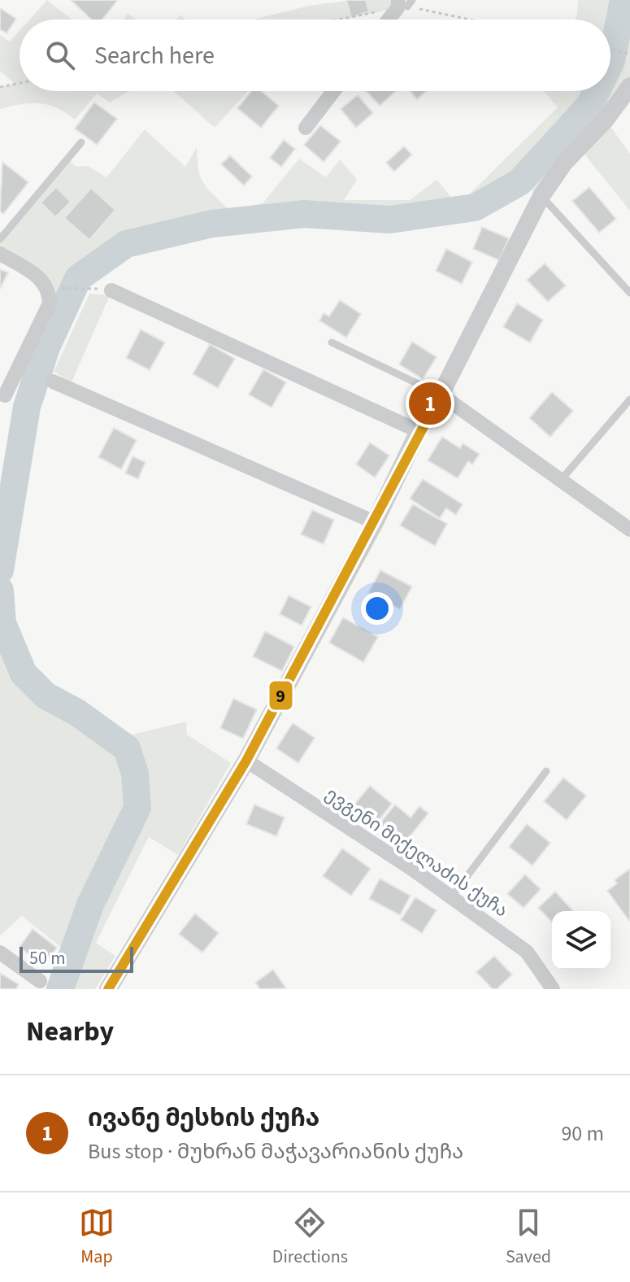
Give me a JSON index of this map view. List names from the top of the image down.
{
  "streets": {
    "street": ["ევგენი მიქელაძის ქუჩა"]
  },
  "lines": ["transit line 9"],
  "scale_bar": "50 m",
  "page": {
    "search": "Search here",
    "pins": "1",
    "scale": "50 m",
    "heading": "Nearby",
    "list": [
      {
        "mark": "1",
        "name": "ივანე მესხის ქუჩა",
        "note": "Bus stop · მუხრან მაჭავარიანის ქუჩა",
        "value": "90 m"
      }
    ],
    "nav": ["Map", "Directions", "Saved"]
  }
}
